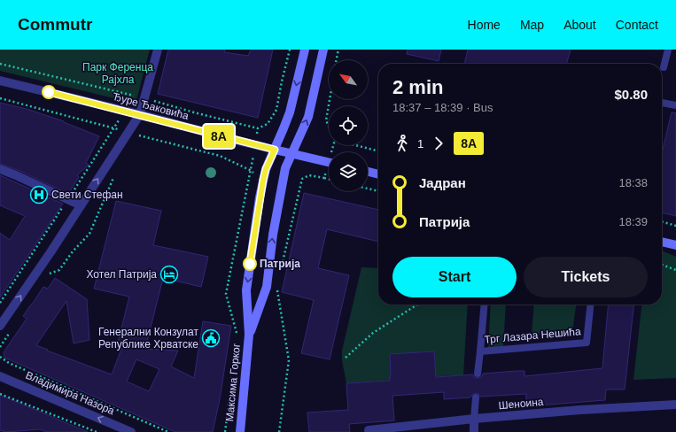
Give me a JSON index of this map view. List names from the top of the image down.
{
  "streets": {
    "main road": ["Максима Горког"],
    "street": ["Ђуре Ђаковића", "Владимира Назора", "Шеноина"],
    "lane": ["Трг Лазара Нешића"]
  },
  "crossings": [
    ["Ђуре Ђаковића", "Максима Горког"]
  ],
  "one_way": ["Владимира Назора"],
  "parks": ["Парк Ференца Рајхла"],
  "places": {
    "hospital": ["Свети Стефан"],
    "other": ["Патрија"],
    "hotel": ["Хотел Патрија"],
    "public building": ["Генерални Конзулат Републике Хрватске"]
  },
  "lines": ["bus line 8A"],
  "north": "top left",
  "page": {
    "header": "Commutr",
    "nav": [
      "Home",
      "Map",
      "About",
      "Contact"
    ],
    "on_map": "8A",
    "heading": ["2 min", "18:37 – 18:39 · Bus", "$0.80"],
    "legs": ["1", "8A"],
    "list": [
      {
        "name": "Јадран",
        "value": "18:38"
      },
      {
        "name": "Патрија",
        "value": "18:39"
      }
    ],
    "buttons": ["Start", "Tickets"]
  }
}
